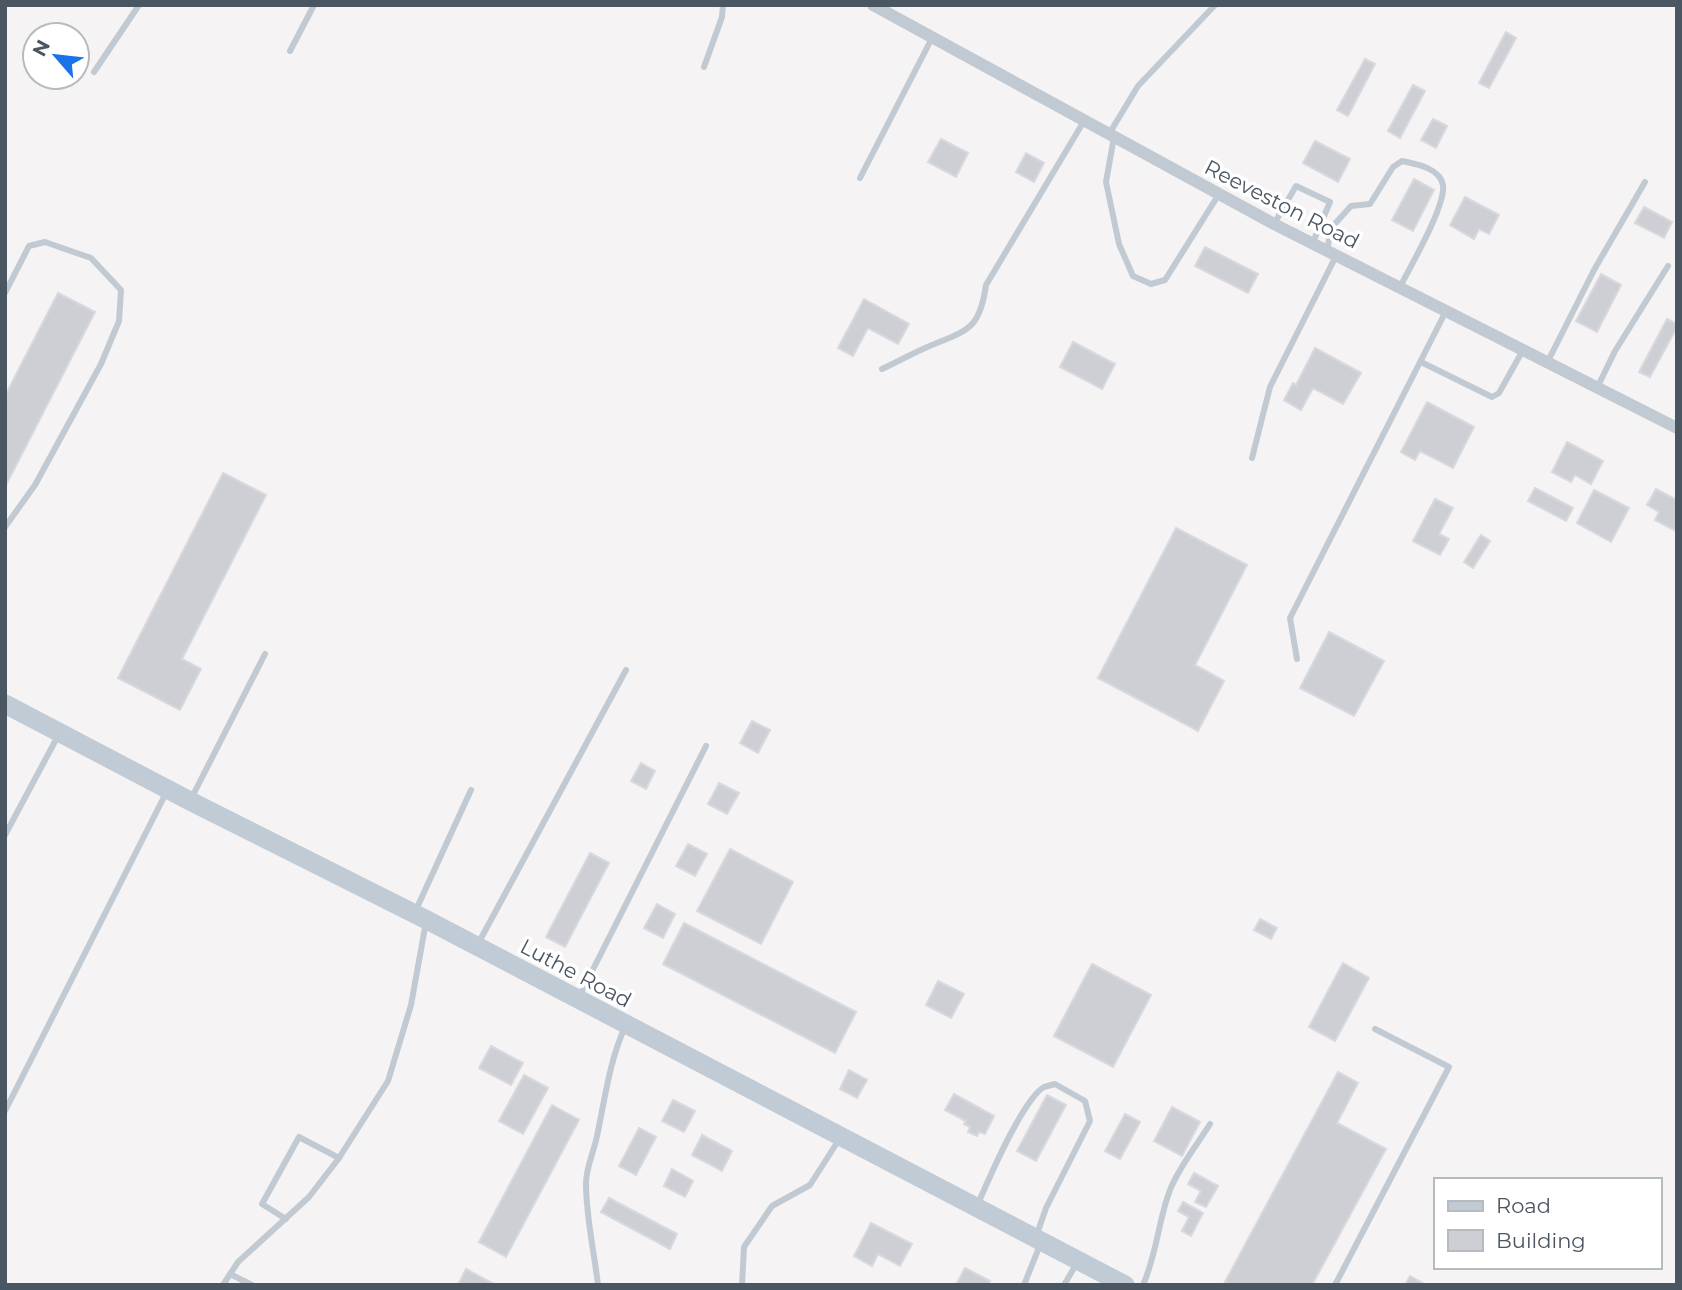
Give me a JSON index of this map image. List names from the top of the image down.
{
  "streets": {
    "street": ["Reeveston Road", "Luthe Road"]
  },
  "legend": ["Road", "Building"],
  "north": "top left"
}
